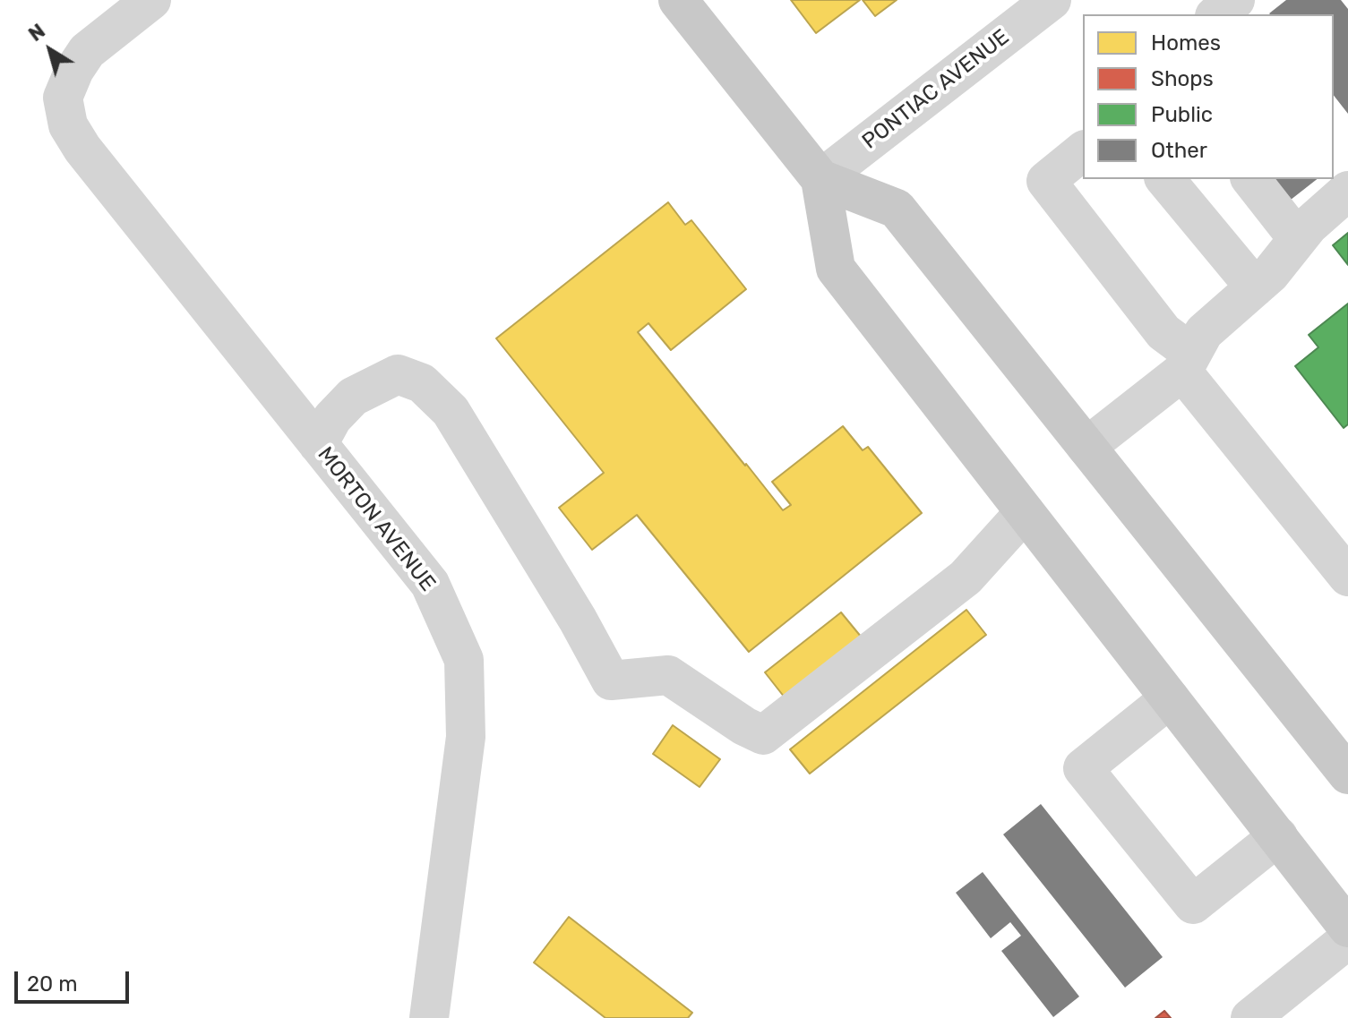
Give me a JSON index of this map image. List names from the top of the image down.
{
  "streets": {
    "street": ["PONTIAC AVENUE", "MORTON AVENUE"]
  },
  "legend": [
    "Homes",
    "Shops",
    "Public",
    "Other"
  ],
  "scale_bar": "20 m",
  "north": "top left"
}
